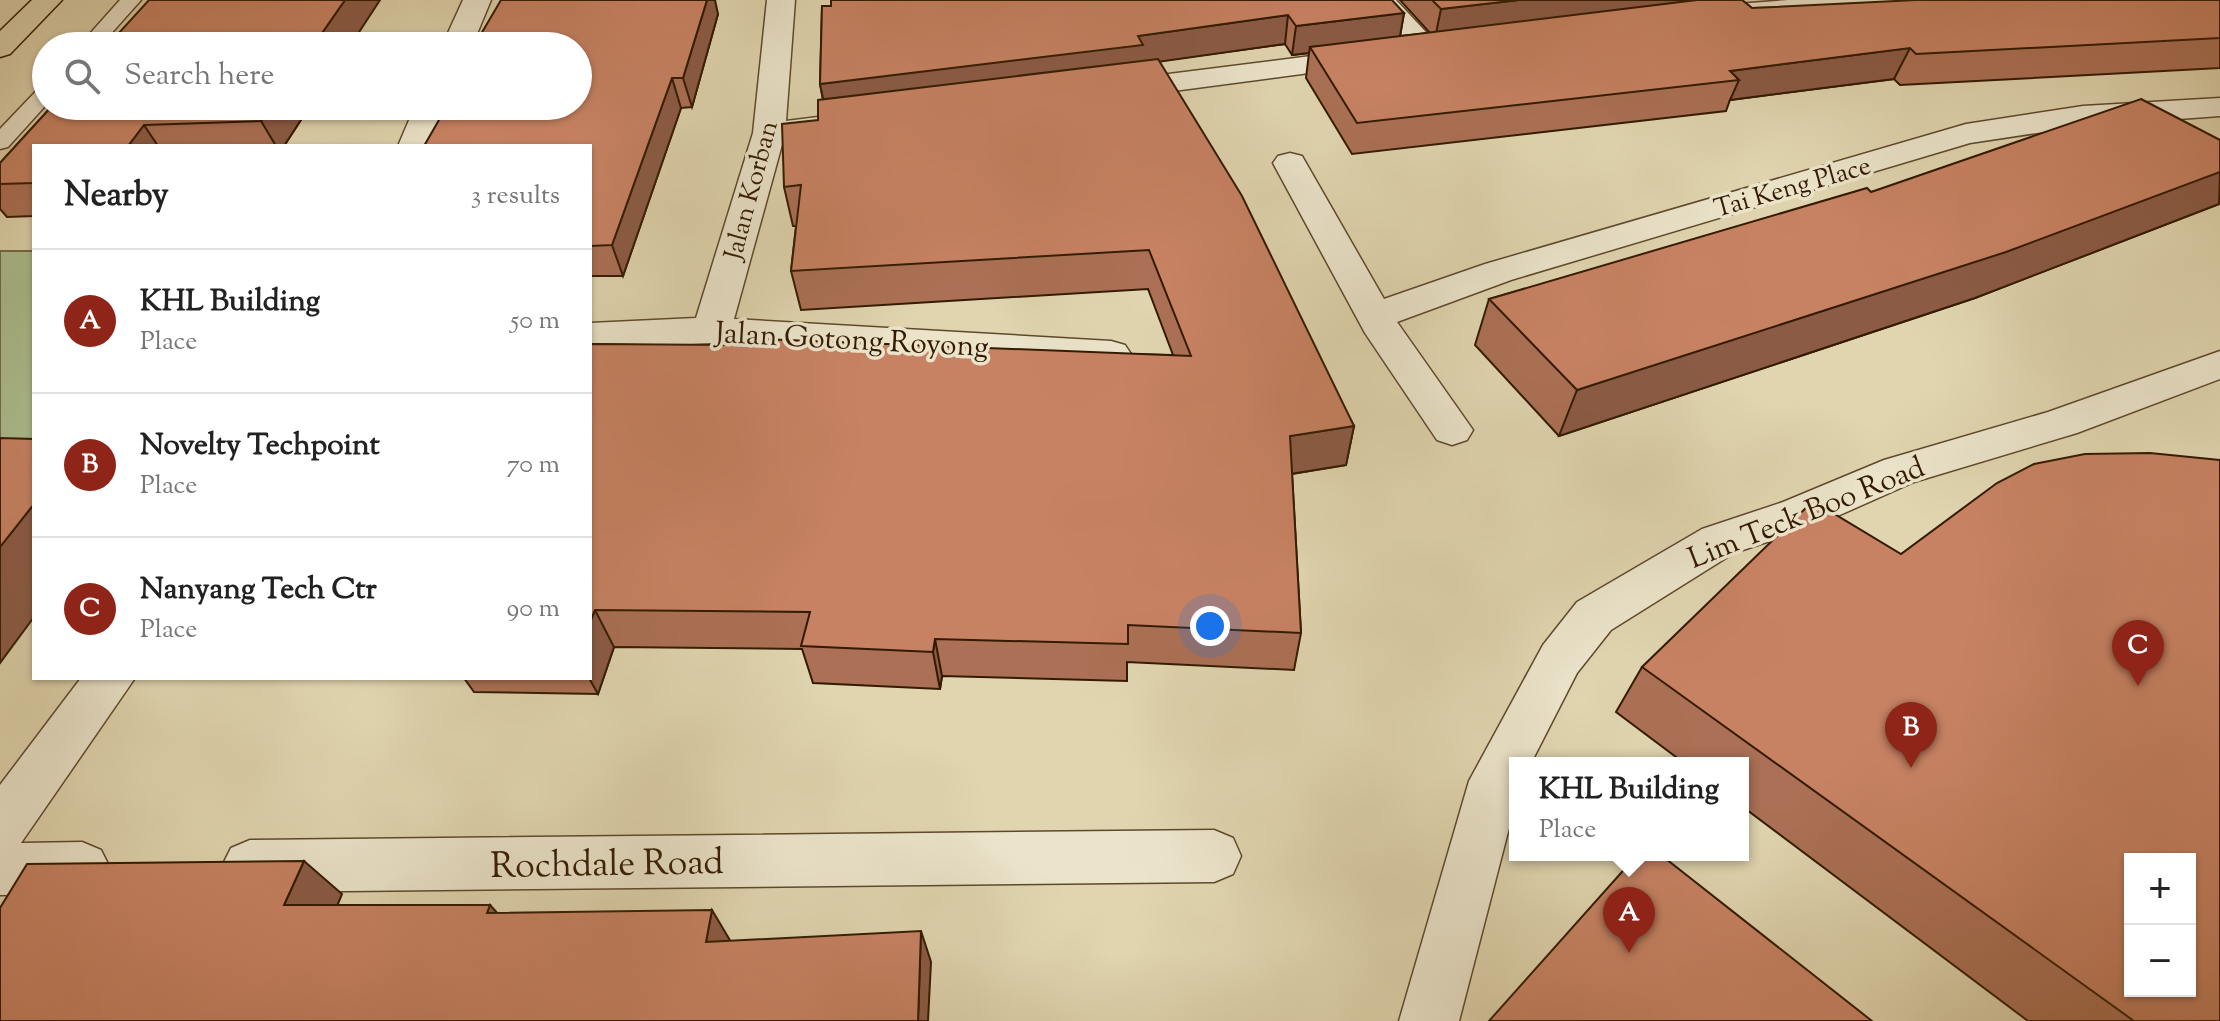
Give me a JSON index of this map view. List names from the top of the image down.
{
  "streets": {
    "street": [
      "Tai Keng Place",
      "Jalan Korban",
      "Jalan Gotong Royong",
      "Lim Teck Boo Road",
      "Rochdale Road"
    ]
  },
  "crossings": [
    ["Jalan Korban", "Jalan Gotong Royong"]
  ],
  "page": {
    "search": "Search here",
    "heading": ["Nearby", "3 results"],
    "list": [
      {
        "mark": "A",
        "name": "KHL Building",
        "note": "Place",
        "value": "50 m"
      },
      {
        "mark": "B",
        "name": "Novelty Techpoint",
        "note": "Place",
        "value": "70 m"
      },
      {
        "mark": "C",
        "name": "Nanyang Tech Ctr",
        "note": "Place",
        "value": "90 m"
      }
    ],
    "pins": ["C", "B", "A"],
    "popup": ["KHL Building", "Place"],
    "map_buttons": ["+", "−"]
  }
}
